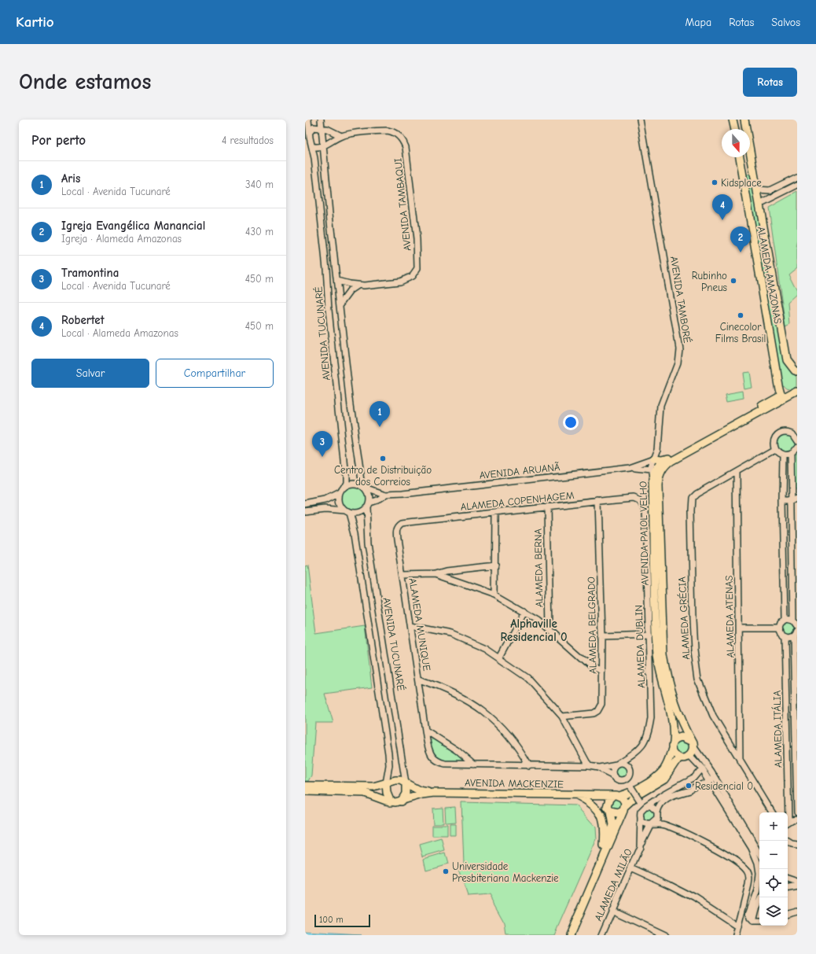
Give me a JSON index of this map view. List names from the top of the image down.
{
  "streets": {
    "main road": ["ALAMEDA AMAZONAS", "AVENIDA PAIOL VELHO", "AVENIDA MACKENZIE"],
    "street": [
      "AVENIDA TAMBAQUI",
      "AVENIDA TAMBORÉ",
      "AVENIDA TUCUNARÉ",
      "AVENIDA ARUANÃ",
      "ALAMEDA COPENHAGEM",
      "ALAMEDA BERNA",
      "ALAMEDA ATENAS",
      "ALAMEDA GRÉCIA",
      "ALAMEDA MUNIQUE",
      "ALAMEDA BELGRADO",
      "ALAMEDA DUBLIN",
      "ALAMEDA ITÁLIA",
      "ALAMEDA MILÃO"
    ]
  },
  "crossings": [
    ["AVENIDA TAMBAQUI", "AVENIDA TUCUNARÉ"],
    ["ALAMEDA AMAZONAS", "AVENIDA PAIOL VELHO"],
    ["AVENIDA TAMBORÉ", "AVENIDA ARUANÃ"],
    ["AVENIDA TAMBORÉ", "AVENIDA PAIOL VELHO"],
    ["AVENIDA TUCUNARÉ", "AVENIDA ARUANÃ"],
    ["AVENIDA TUCUNARÉ", "AVENIDA MACKENZIE"],
    ["ALAMEDA COPENHAGEM", "ALAMEDA BERNA"],
    ["ALAMEDA COPENHAGEM", "ALAMEDA MUNIQUE"],
    ["ALAMEDA COPENHAGEM", "ALAMEDA BELGRADO"],
    ["ALAMEDA COPENHAGEM", "ALAMEDA DUBLIN"],
    ["AVENIDA PAIOL VELHO", "AVENIDA MACKENZIE"],
    ["ALAMEDA ATENAS", "ALAMEDA GRÉCIA"],
    ["ALAMEDA MUNIQUE", "ALAMEDA DUBLIN"]
  ],
  "districts": ["Alphaville Residencial 0"],
  "places": [
    "Kidsplace",
    "Rubinho Pneus",
    "Cinecolor Films Brasil",
    "Centro de Distribuição dos Correios",
    "Residencial 0",
    "Universidade Presbiteriana Mackenzie"
  ],
  "scale_bar": "100 m",
  "north": "bottom",
  "page": {
    "header": "Kartio",
    "nav": ["Mapa", "Rotas", "Salvos"],
    "buttons": [
      "Rotas",
      ["Salvar", "Compartilhar"]
    ],
    "title": "Onde estamos",
    "heading": ["Por perto", "4 resultados"],
    "list": [
      {
        "mark": "1",
        "name": "Aris",
        "note": "Local · Avenida Tucunaré",
        "value": "340 m"
      },
      {
        "mark": "2",
        "name": "Igreja Evangélica Manancial",
        "note": "Igreja · Alameda Amazonas",
        "value": "430 m"
      },
      {
        "mark": "3",
        "name": "Tramontina",
        "note": "Local · Avenida Tucunaré",
        "value": "450 m"
      },
      {
        "mark": "4",
        "name": "Robertet",
        "note": "Local · Alameda Amazonas",
        "value": "450 m"
      }
    ],
    "pins": [
      "4",
      "2",
      "1",
      "3"
    ],
    "map_buttons": ["+", "−"],
    "scale": "100 m"
  }
}
